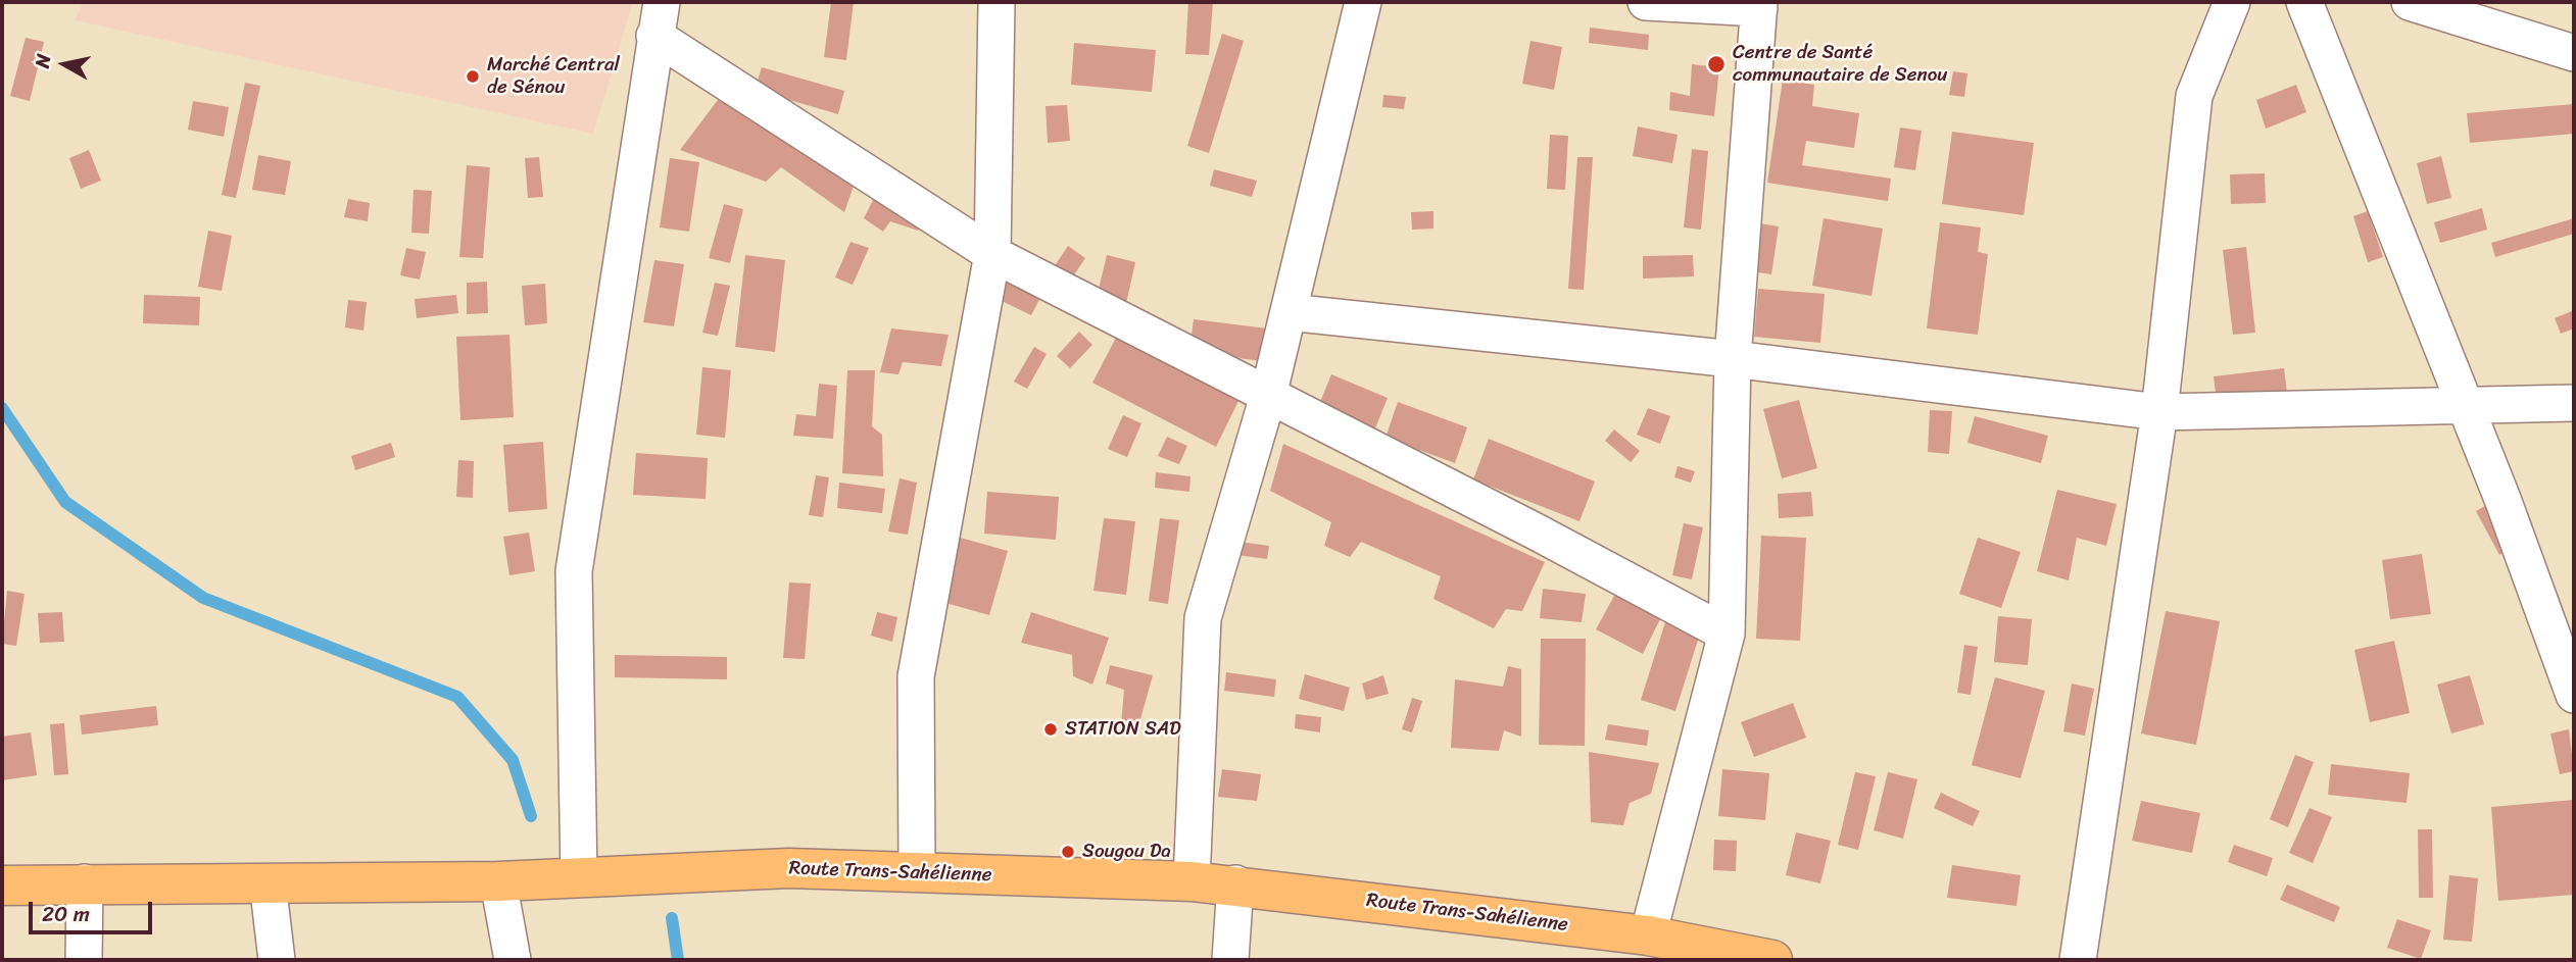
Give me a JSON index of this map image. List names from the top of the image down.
{
  "streets": {
    "highway": ["Route Trans-Sahélienne"]
  },
  "places": [
    "Centre de Santé communautaire de Senou",
    "Marché Central de Sénou",
    "STATION SAD",
    "Sougou Da"
  ],
  "scale_bar": "20 m",
  "north": "left"
}
